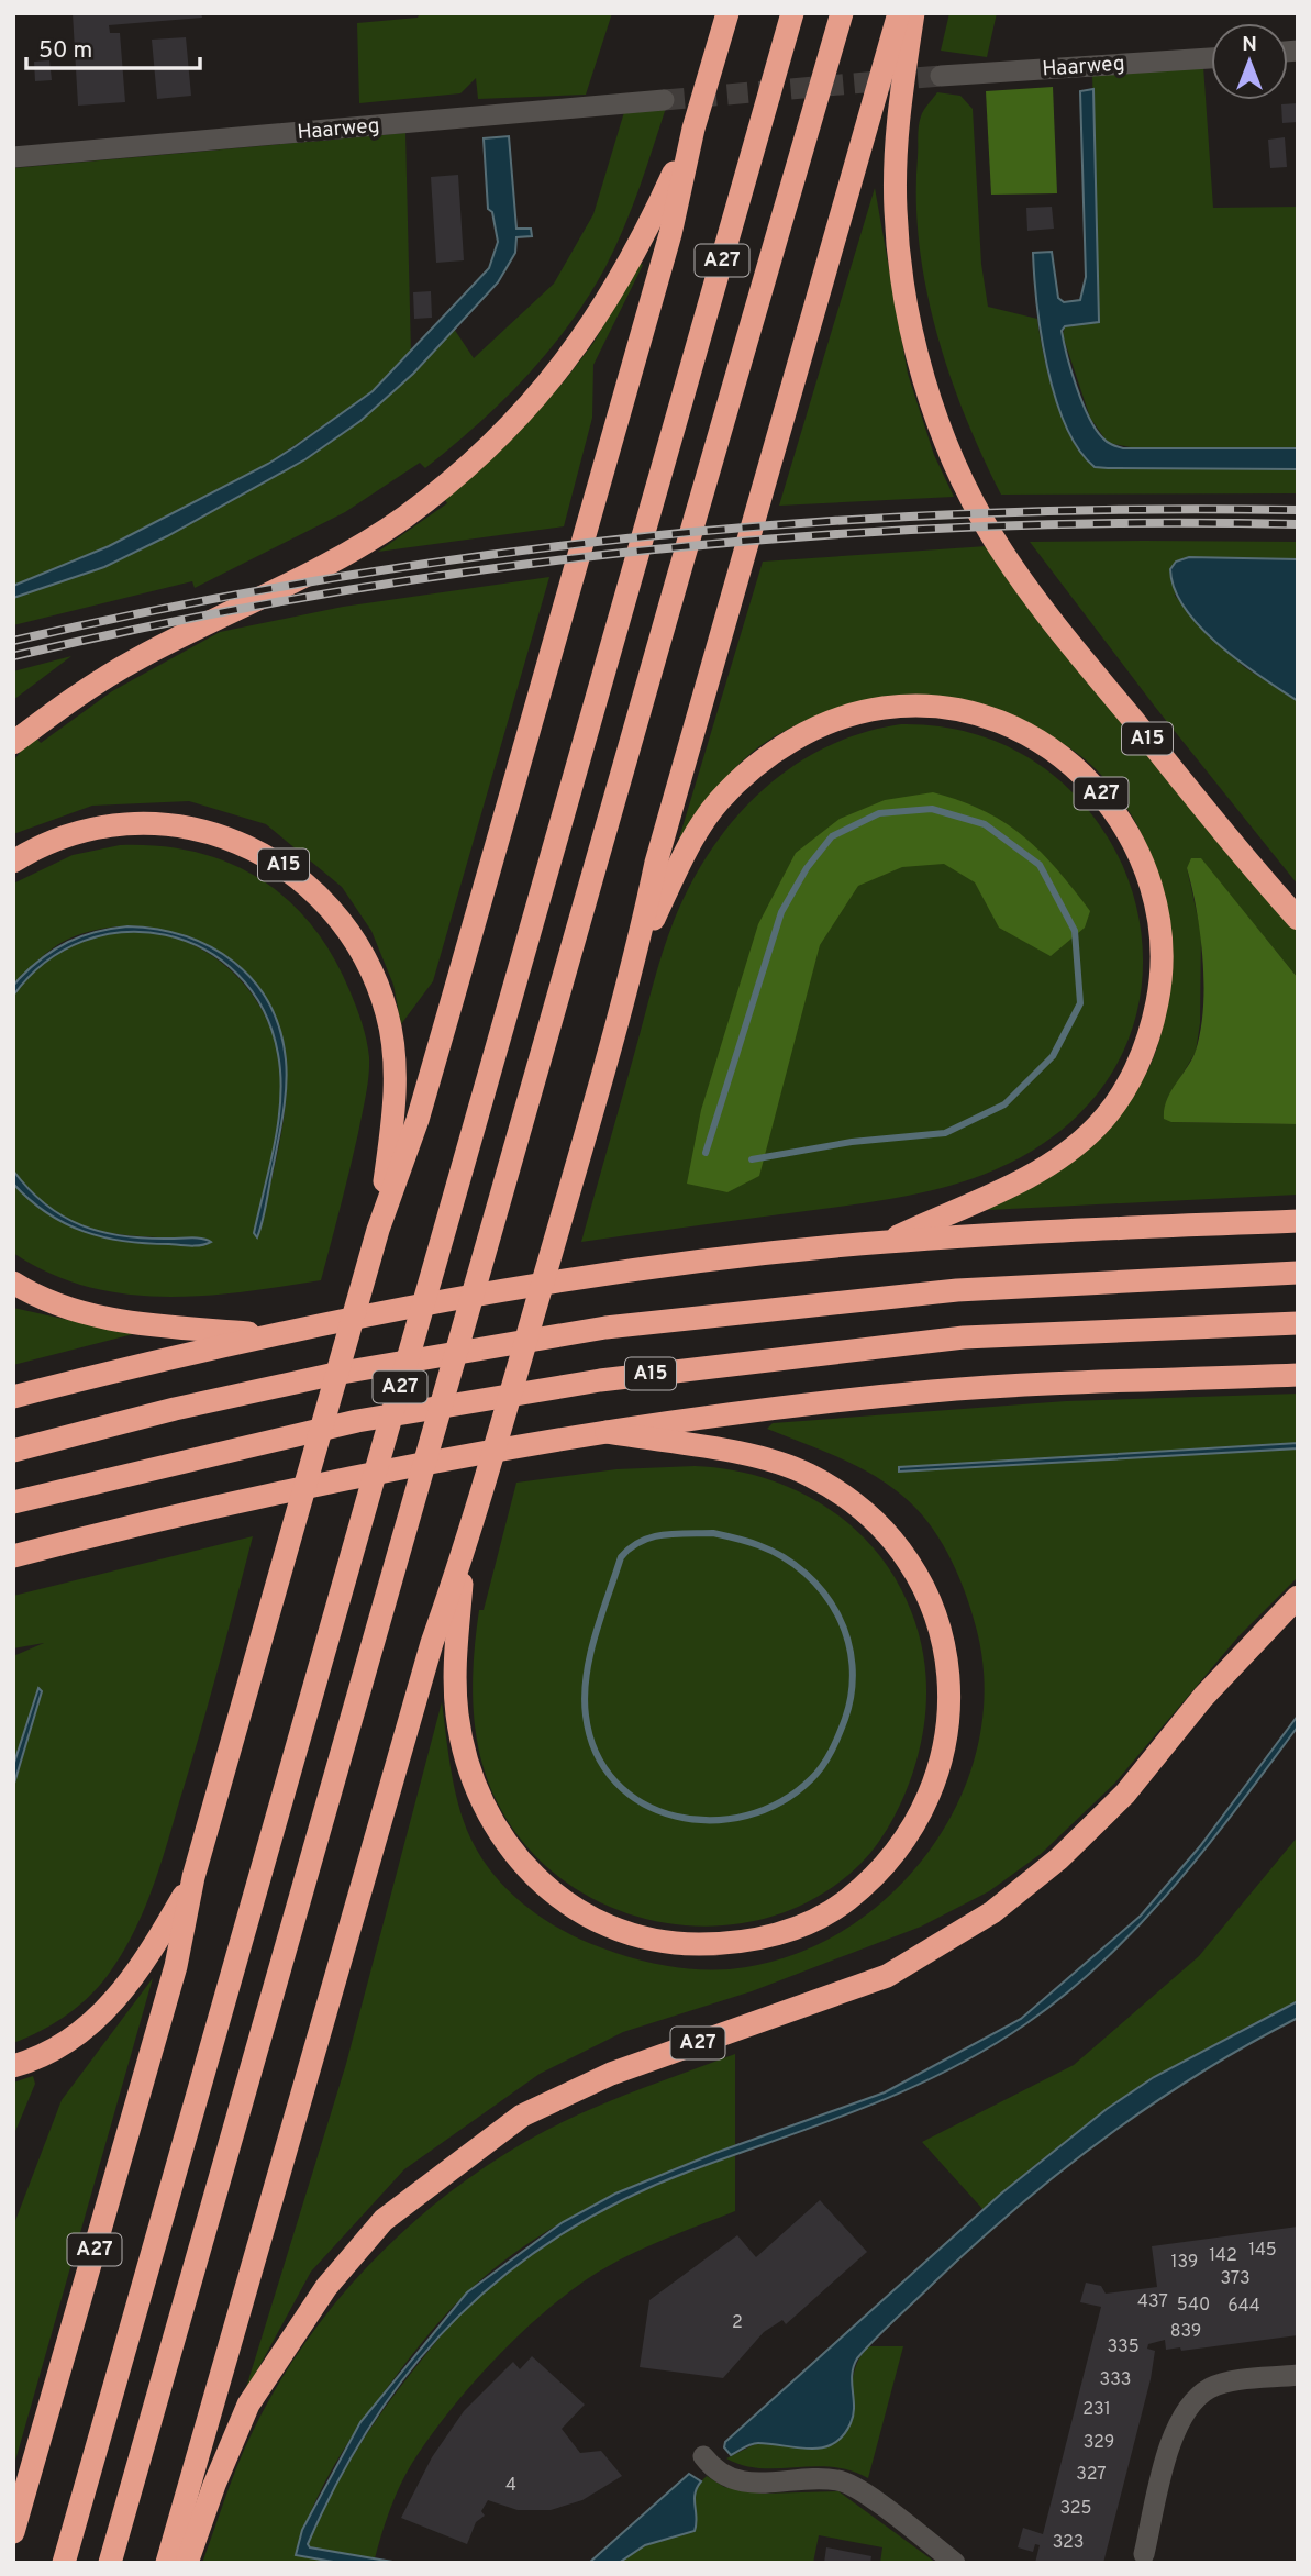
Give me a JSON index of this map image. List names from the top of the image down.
{
  "streets": {
    "highway": ["A27", "A15"],
    "street": ["Haarweg"]
  },
  "crossings": [
    ["A27", "A15"]
  ],
  "house_numbers": [
    "145",
    "142",
    "139",
    "373",
    "437",
    "540",
    "644",
    "2",
    "839",
    "335",
    "333",
    "231",
    "329",
    "327",
    "4",
    "325",
    "323"
  ],
  "scale_bar": "50 m",
  "north": "top"
}
